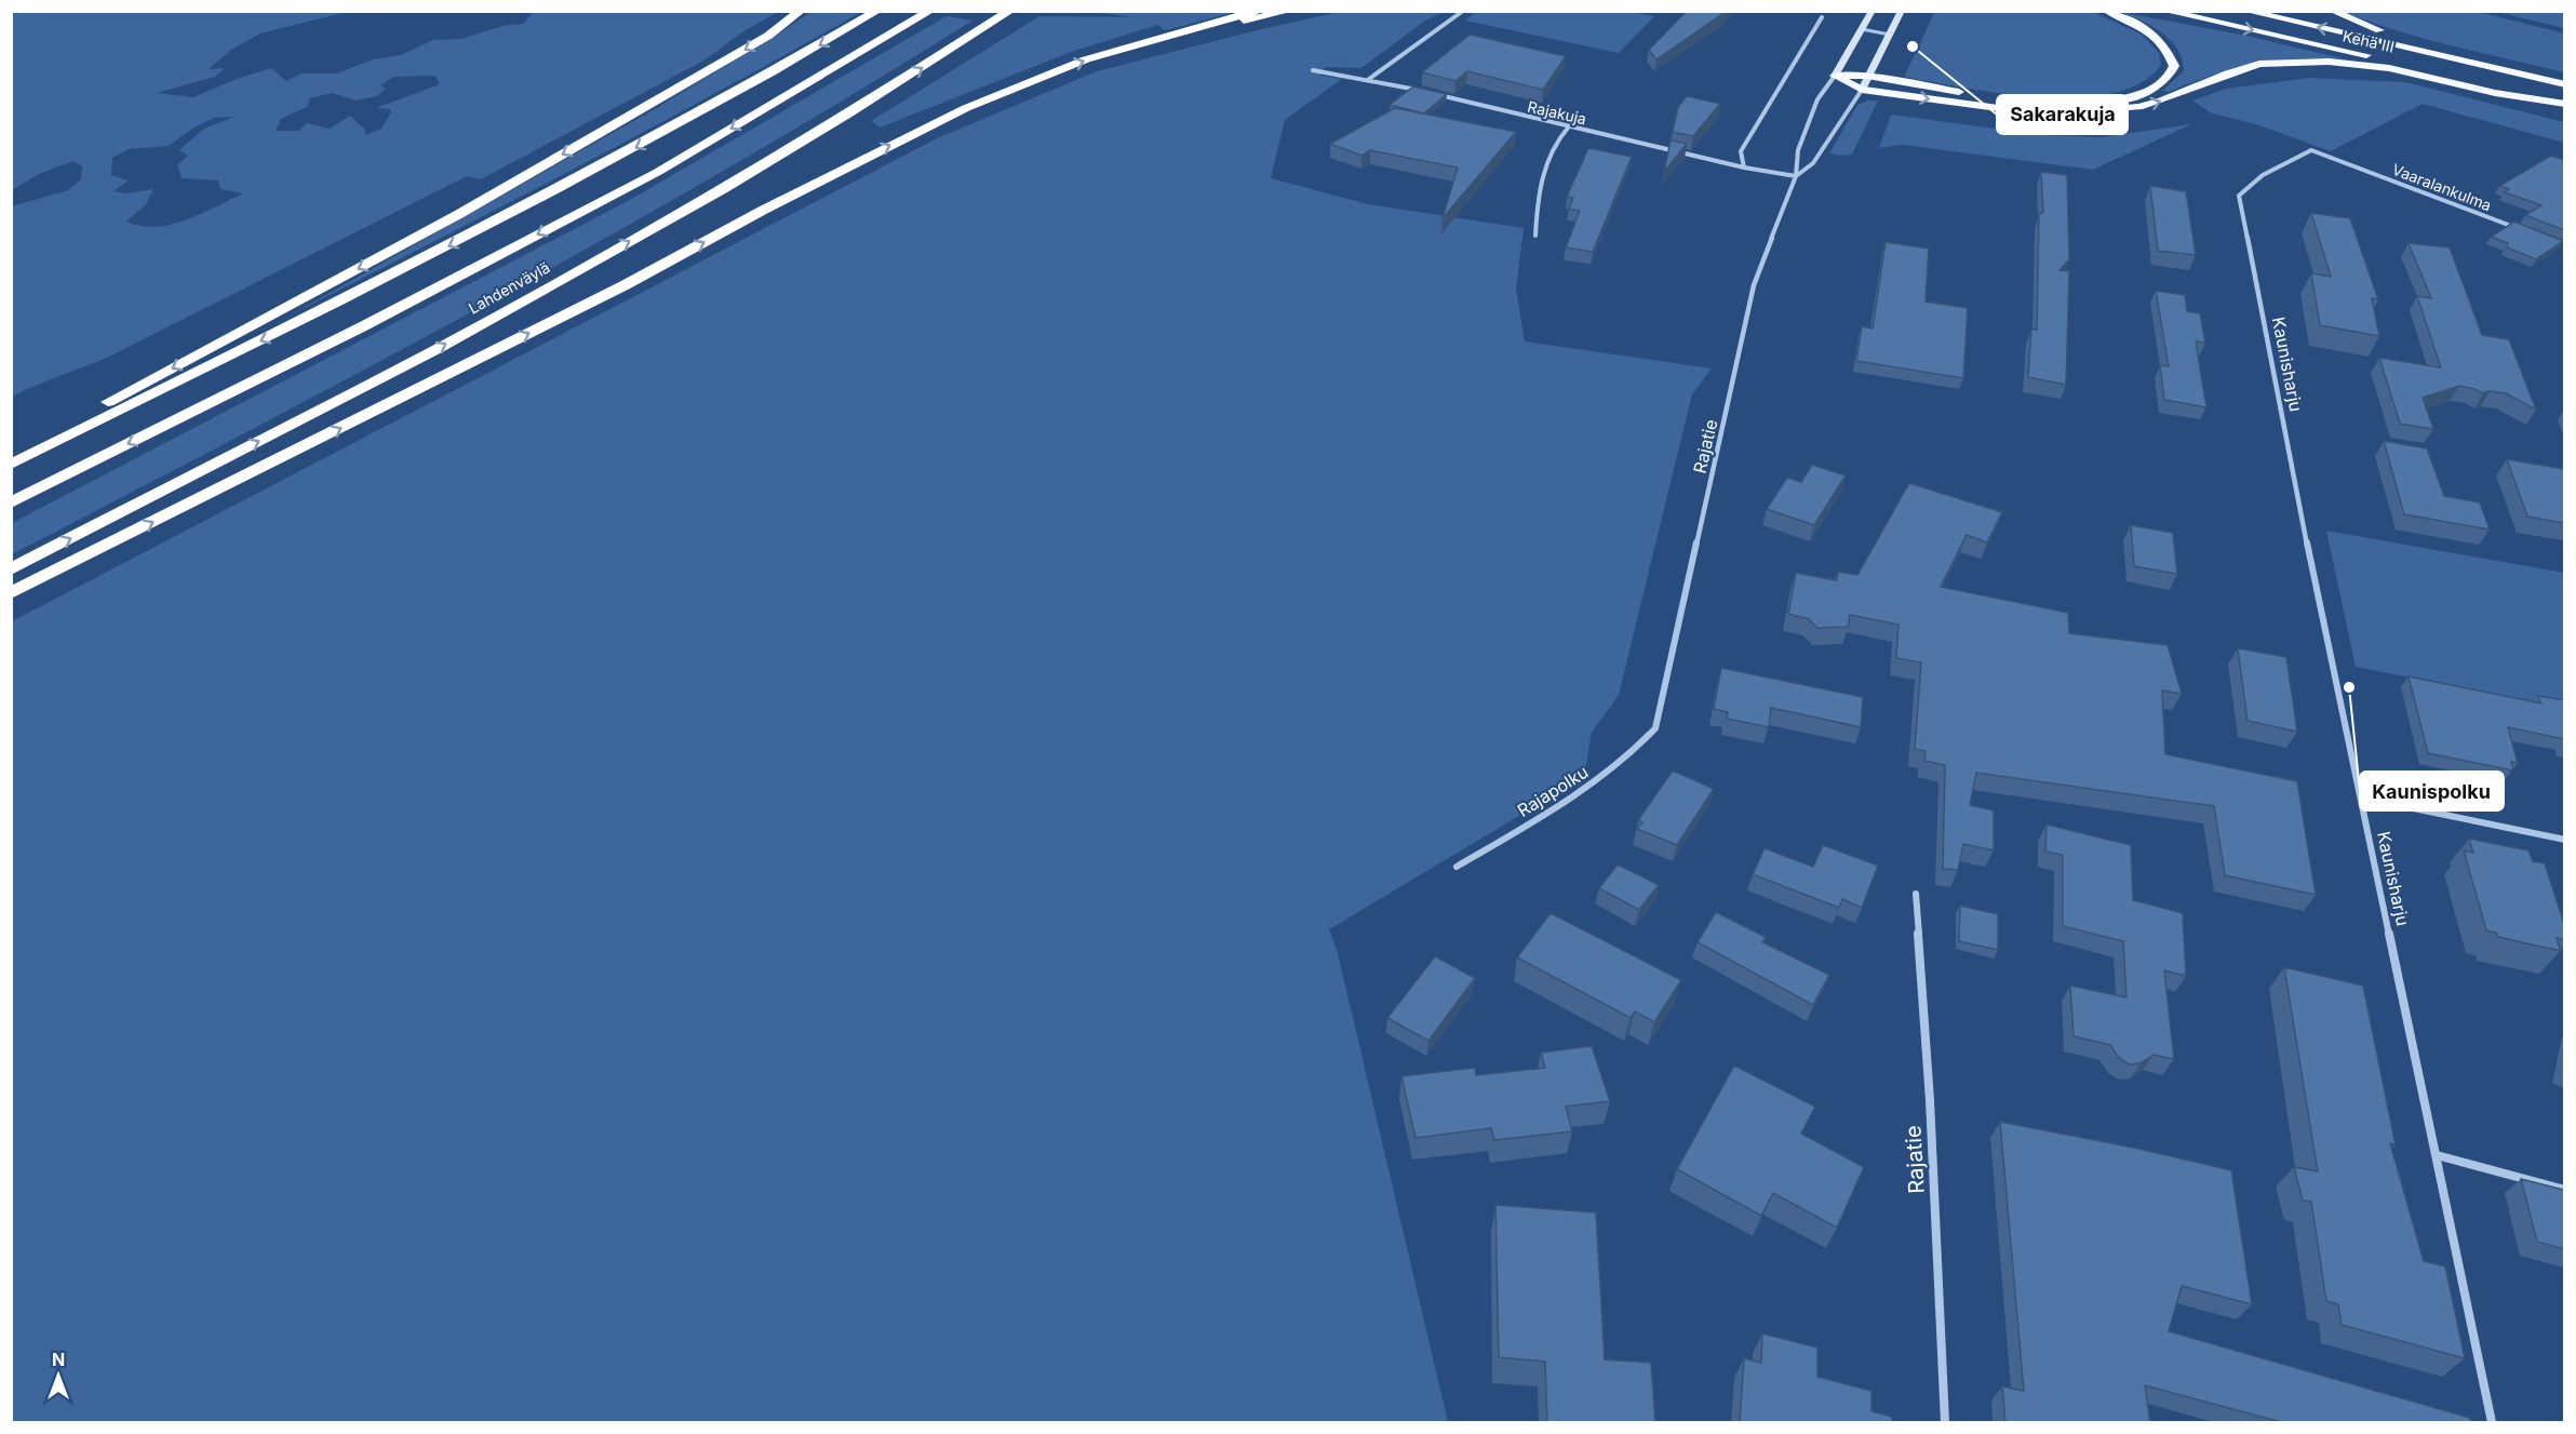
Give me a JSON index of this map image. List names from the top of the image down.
{
  "streets": {
    "highway": ["Kehä III", "Lahdenväylä"],
    "street": [
      "Rajakuja",
      "Vaaralankulma",
      "Kaunisharju",
      "Rajatie",
      "Rajapolku"
    ]
  },
  "crossings": [
    ["Rajakuja", "Rajatie"],
    ["Vaaralankulma", "Kaunisharju"],
    ["Rajatie", "Rajapolku"]
  ],
  "places": ["Sakarakuja", "Kaunispolku"],
  "north": "top"
}
